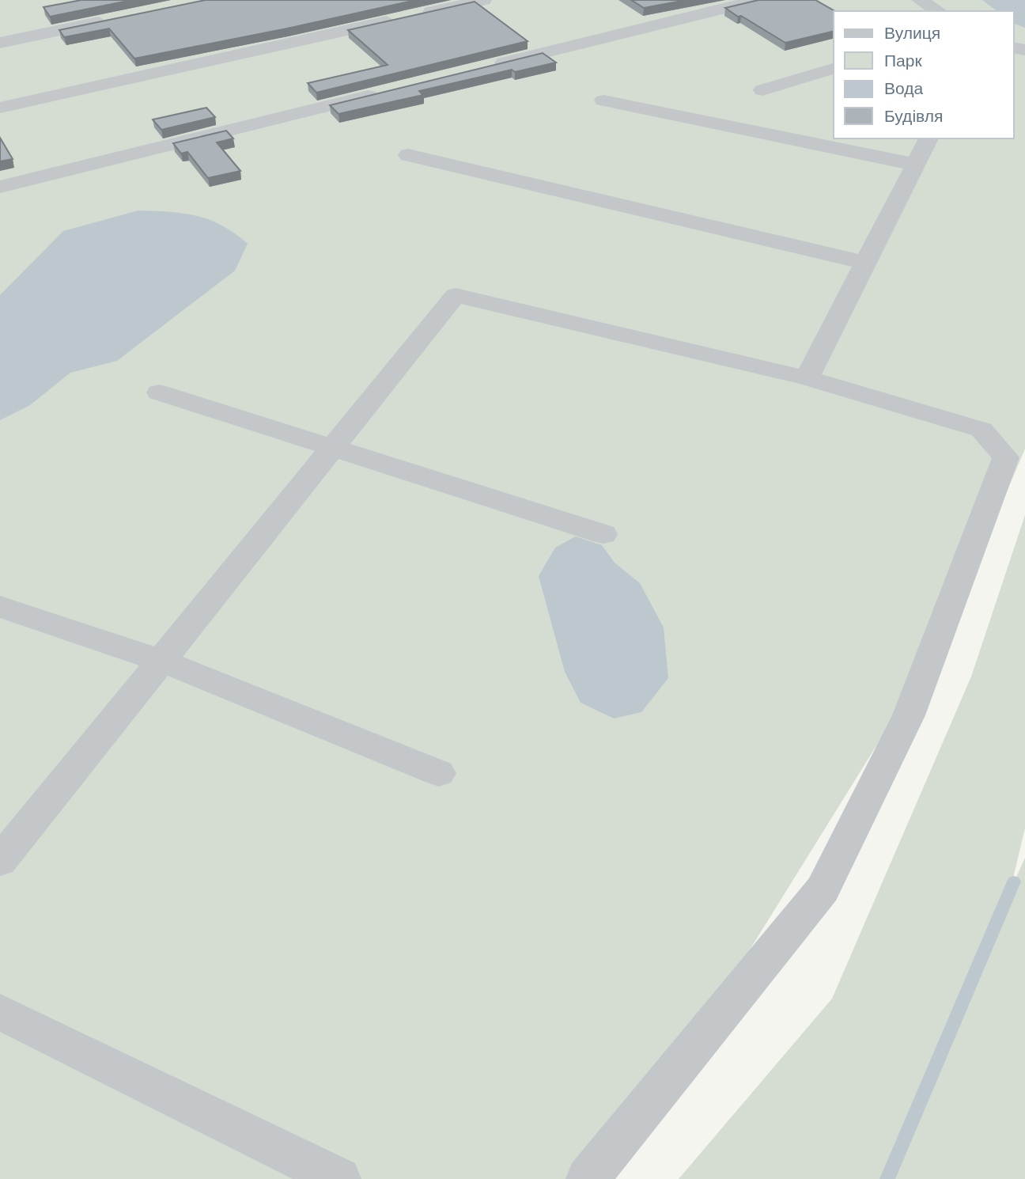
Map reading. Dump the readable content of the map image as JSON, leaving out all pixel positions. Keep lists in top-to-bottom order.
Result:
{
  "legend": [
    "Вулиця",
    "Парк",
    "Вода",
    "Будівля"
  ]
}
